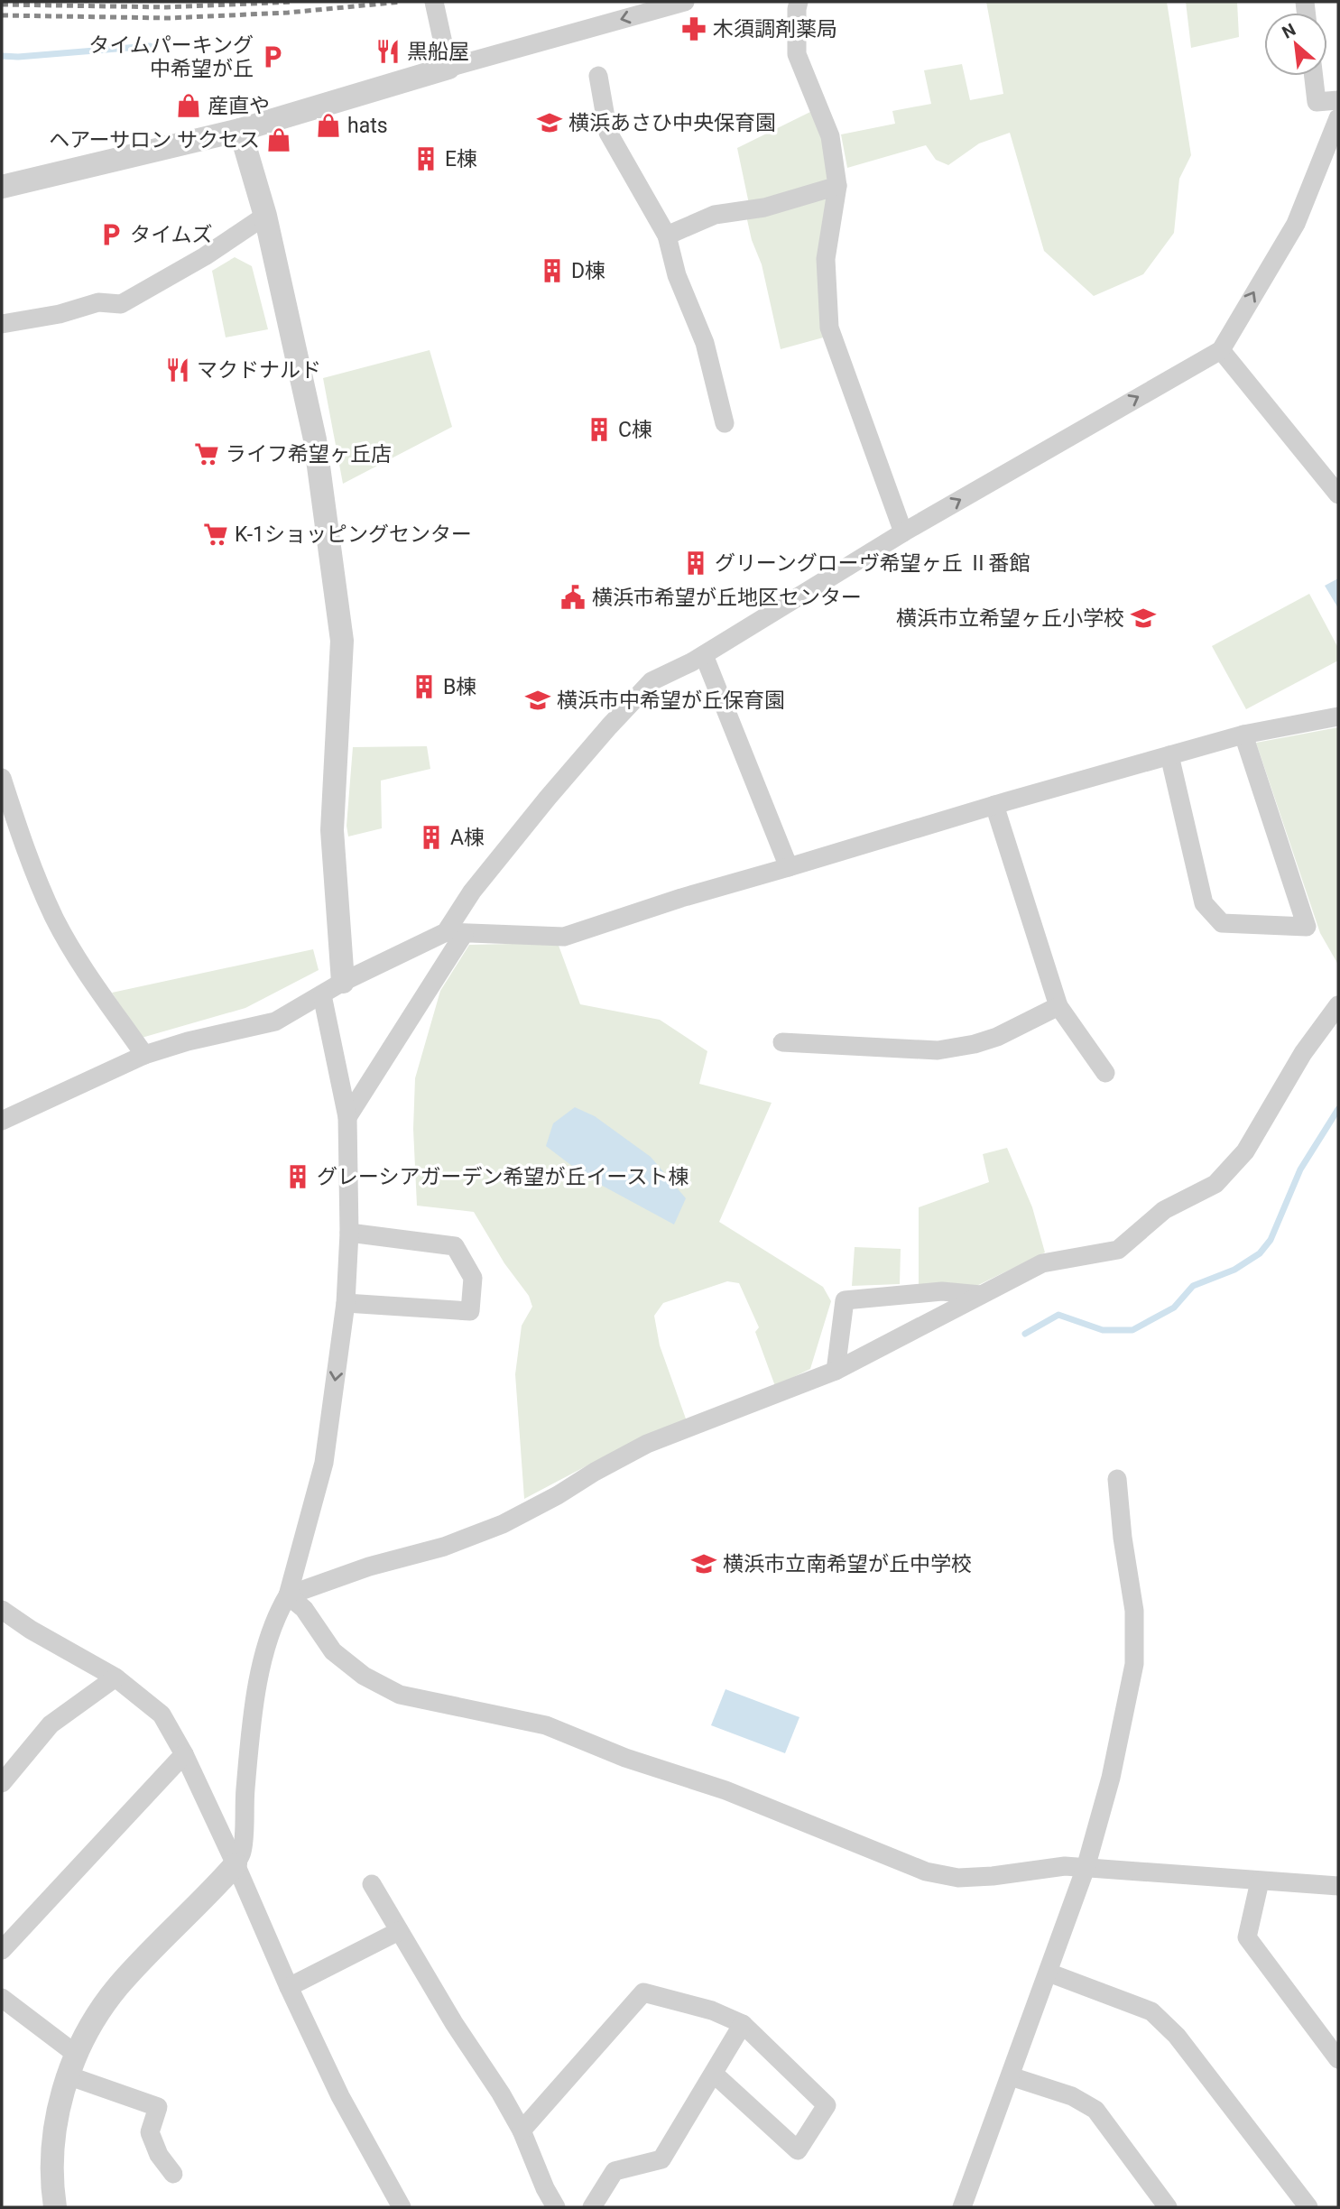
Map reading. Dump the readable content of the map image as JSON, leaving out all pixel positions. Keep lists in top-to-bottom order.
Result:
{
  "places": {
    "pharmacy": ["木須調剤薬局"],
    "restaurant": ["黒船屋", "マクドナルド"],
    "parking": ["タイムパーキング 中希望が丘", "タイムズ"],
    "shop": ["産直や", "hats", "ヘアーサロン サクセス"],
    "school or university": [
      "横浜あさひ中央保育園",
      "横浜市立希望ヶ丘小学校",
      "横浜市中希望が丘保育園",
      "横浜市立南希望が丘中学校"
    ],
    "building": [
      "E棟",
      "D棟",
      "C棟",
      "グリーングローヴ希望ヶ丘 Ⅱ番館",
      "B棟",
      "A棟",
      "グレーシアガーデン希望が丘イースト棟"
    ],
    "supermarket": ["ライフ希望ヶ丘店", "K-1ショッピングセンター"],
    "public building": ["横浜市希望が丘地区センター"]
  },
  "north": "top left"
}
